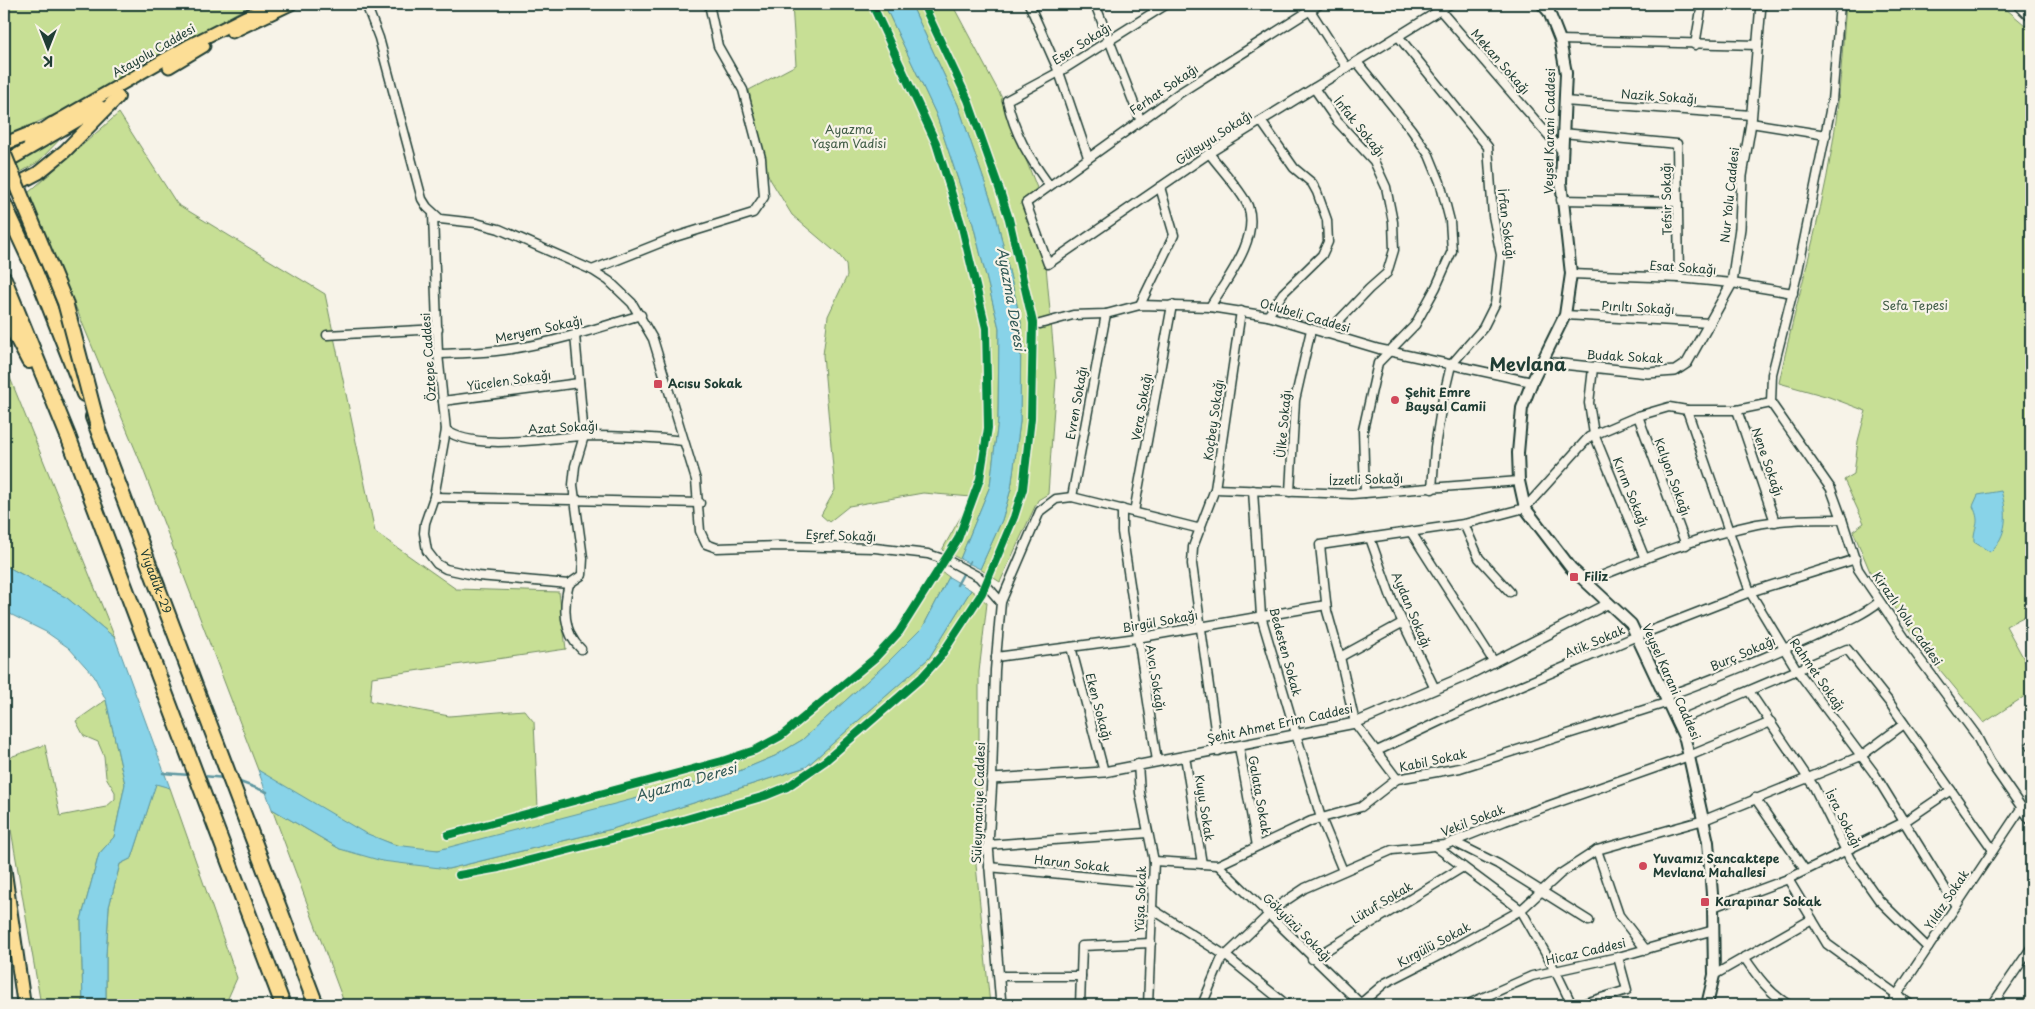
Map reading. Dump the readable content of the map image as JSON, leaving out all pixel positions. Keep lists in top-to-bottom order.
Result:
{
  "streets": {
    "highway": ["Viyadük-29"],
    "main road": ["Atayolu Caddesi", "Veysel Karani Caddesi"],
    "street": [
      "Eser Sokağı",
      "Mekan Sokağı",
      "Ferhat Sokağı",
      "Nazik Sokağı",
      "İnfak Sokağı",
      "Gülsuyu Sokağı",
      "Nur Yolu Caddesi",
      "Tefsir Sokağı",
      "İrfan Sokağı",
      "Esat Sokağı",
      "Pırıltı Sokağı",
      "Otlubeli Caddesi",
      "Meryem Sokağı",
      "Öztepe Caddesi",
      "Budak Sokak",
      "Yücelen Sokağı",
      "Evren Sokağı",
      "Vera Sokağı",
      "Koçbey Sokağı",
      "Ülke Sokağı",
      "Azat Sokağı",
      "Nene Sokağı",
      "Kalyon Sokağı",
      "İzzetli Sokağı",
      "Kırım Sokağı",
      "Eşref Sokağı",
      "Aydan Sokağı",
      "Kirazlı Yolu Caddesi",
      "Birgül Sokağı",
      "Atik Sokak",
      "Bedesten Sokak",
      "Burç Sokağı",
      "Rahmet Sokağı",
      "Avcı Sokağı",
      "Eken Sokağı",
      "Şehit Ahmet Erim Caddesi",
      "Kabil Sokak",
      "Galata Sokak",
      "Süleymaniye Caddesi",
      "Kuyu Sokak",
      "İsra Sokağı",
      "Vekil Sokak",
      "Harun Sokak",
      "Yüşa Sokak",
      "Yıldız Sokak",
      "Lütuf Sokak",
      "Gökyüzü Sokağı",
      "Kırgülü Sokak",
      "Hicaz Caddesi"
    ]
  },
  "crossings": [
    ["Eser Sokağı", "Ferhat Sokağı"],
    ["Mekan Sokağı", "Veysel Karani Caddesi"],
    ["Mekan Sokağı", "Gülsuyu Sokağı"],
    ["Ferhat Sokağı", "Gülsuyu Sokağı"],
    ["Nazik Sokağı", "Veysel Karani Caddesi"],
    ["Nazik Sokağı", "Nur Yolu Caddesi"],
    ["İnfak Sokağı", "Gülsuyu Sokağı"],
    ["İnfak Sokağı", "Otlubeli Caddesi"],
    ["Veysel Karani Caddesi", "Tefsir Sokağı"],
    ["Veysel Karani Caddesi", "Esat Sokağı"],
    ["Veysel Karani Caddesi", "Pırıltı Sokağı"],
    ["Veysel Karani Caddesi", "Otlubeli Caddesi"],
    ["Veysel Karani Caddesi", "Budak Sokak"],
    ["Veysel Karani Caddesi", "İzzetli Sokağı"],
    ["Veysel Karani Caddesi", "Atik Sokak"],
    ["Veysel Karani Caddesi", "Burç Sokağı"],
    ["Veysel Karani Caddesi", "Şehit Ahmet Erim Caddesi"],
    ["Veysel Karani Caddesi", "Kabil Sokak"],
    ["Veysel Karani Caddesi", "Vekil Sokak"],
    ["Veysel Karani Caddesi", "Kırgülü Sokak"],
    ["Veysel Karani Caddesi", "Hicaz Caddesi"],
    ["Gülsuyu Sokağı", "İrfan Sokağı"],
    ["Nur Yolu Caddesi", "Esat Sokağı"],
    ["Nur Yolu Caddesi", "Pırıltı Sokağı"],
    ["Nur Yolu Caddesi", "Budak Sokak"],
    ["Tefsir Sokağı", "Esat Sokağı"],
    ["İrfan Sokağı", "Otlubeli Caddesi"],
    ["İrfan Sokağı", "İzzetli Sokağı"],
    ["Otlubeli Caddesi", "Evren Sokağı"],
    ["Otlubeli Caddesi", "Vera Sokağı"],
    ["Otlubeli Caddesi", "Koçbey Sokağı"],
    ["Otlubeli Caddesi", "Ülke Sokağı"],
    ["Meryem Sokağı", "Öztepe Caddesi"],
    ["Meryem Sokağı", "Eşref Sokağı"],
    ["Öztepe Caddesi", "Yücelen Sokağı"],
    ["Öztepe Caddesi", "Azat Sokağı"],
    ["Öztepe Caddesi", "Eşref Sokağı"],
    ["Budak Sokak", "Kırım Sokağı"],
    ["Evren Sokağı", "Süleymaniye Caddesi"],
    ["Koçbey Sokağı", "İzzetli Sokağı"],
    ["Koçbey Sokağı", "Birgül Sokağı"],
    ["Koçbey Sokağı", "Şehit Ahmet Erim Caddesi"],
    ["Ülke Sokağı", "İzzetli Sokağı"],
    ["Azat Sokağı", "Eşref Sokağı"],
    ["İzzetli Sokağı", "Bedesten Sokak"],
    ["Eşref Sokağı", "Süleymaniye Caddesi"],
    ["Aydan Sokağı", "Şehit Ahmet Erim Caddesi"],
    ["Kirazlı Yolu Caddesi", "Atik Sokak"],
    ["Kirazlı Yolu Caddesi", "Burç Sokağı"],
    ["Kirazlı Yolu Caddesi", "Yıldız Sokak"],
    ["Birgül Sokağı", "Bedesten Sokak"],
    ["Birgül Sokağı", "Avcı Sokağı"],
    ["Birgül Sokağı", "Eken Sokağı"],
    ["Birgül Sokağı", "Süleymaniye Caddesi"],
    ["Atik Sokak", "Rahmet Sokağı"],
    ["Bedesten Sokak", "Şehit Ahmet Erim Caddesi"],
    ["Bedesten Sokak", "Kabil Sokak"],
    ["Bedesten Sokak", "Vekil Sokak"],
    ["Burç Sokağı", "Rahmet Sokağı"],
    ["Burç Sokağı", "Kabil Sokak"],
    ["Rahmet Sokağı", "Yıldız Sokak"],
    ["Rahmet Sokağı", "Kırgülü Sokak"],
    ["Avcı Sokağı", "Şehit Ahmet Erim Caddesi"],
    ["Eken Sokağı", "Şehit Ahmet Erim Caddesi"],
    ["Şehit Ahmet Erim Caddesi", "Galata Sokak"],
    ["Şehit Ahmet Erim Caddesi", "Süleymaniye Caddesi"],
    ["Şehit Ahmet Erim Caddesi", "Kuyu Sokak"],
    ["Şehit Ahmet Erim Caddesi", "Yüşa Sokak"],
    ["Kabil Sokak", "Galata Sokak"],
    ["Kabil Sokak", "Kuyu Sokak"],
    ["Kabil Sokak", "Yüşa Sokak"],
    ["Kabil Sokak", "Gökyüzü Sokağı"],
    ["Süleymaniye Caddesi", "Harun Sokak"],
    ["İsra Sokağı", "Vekil Sokak"],
    ["İsra Sokağı", "Yıldız Sokak"],
    ["İsra Sokağı", "Kırgülü Sokak"],
    ["Vekil Sokak", "Gökyüzü Sokağı"],
    ["Harun Sokak", "Yüşa Sokak"],
    ["Lütuf Sokak", "Gökyüzü Sokağı"],
    ["Gökyüzü Sokağı", "Kırgülü Sokak"]
  ],
  "districts": ["Mevlana"],
  "water": ["Ayazma Deresi"],
  "parks": ["Ayazma Yaşam Vadisi", "Sefa Tepesi"],
  "places": {
    "transit": ["Acısu Sokak", "Filiz", "Karapınar Sokak"],
    "other": ["Şehit Emre Baysal Camii", "Yuvamız Sancaktepe Mevlana Mahallesi"]
  },
  "north": "bottom"
}
